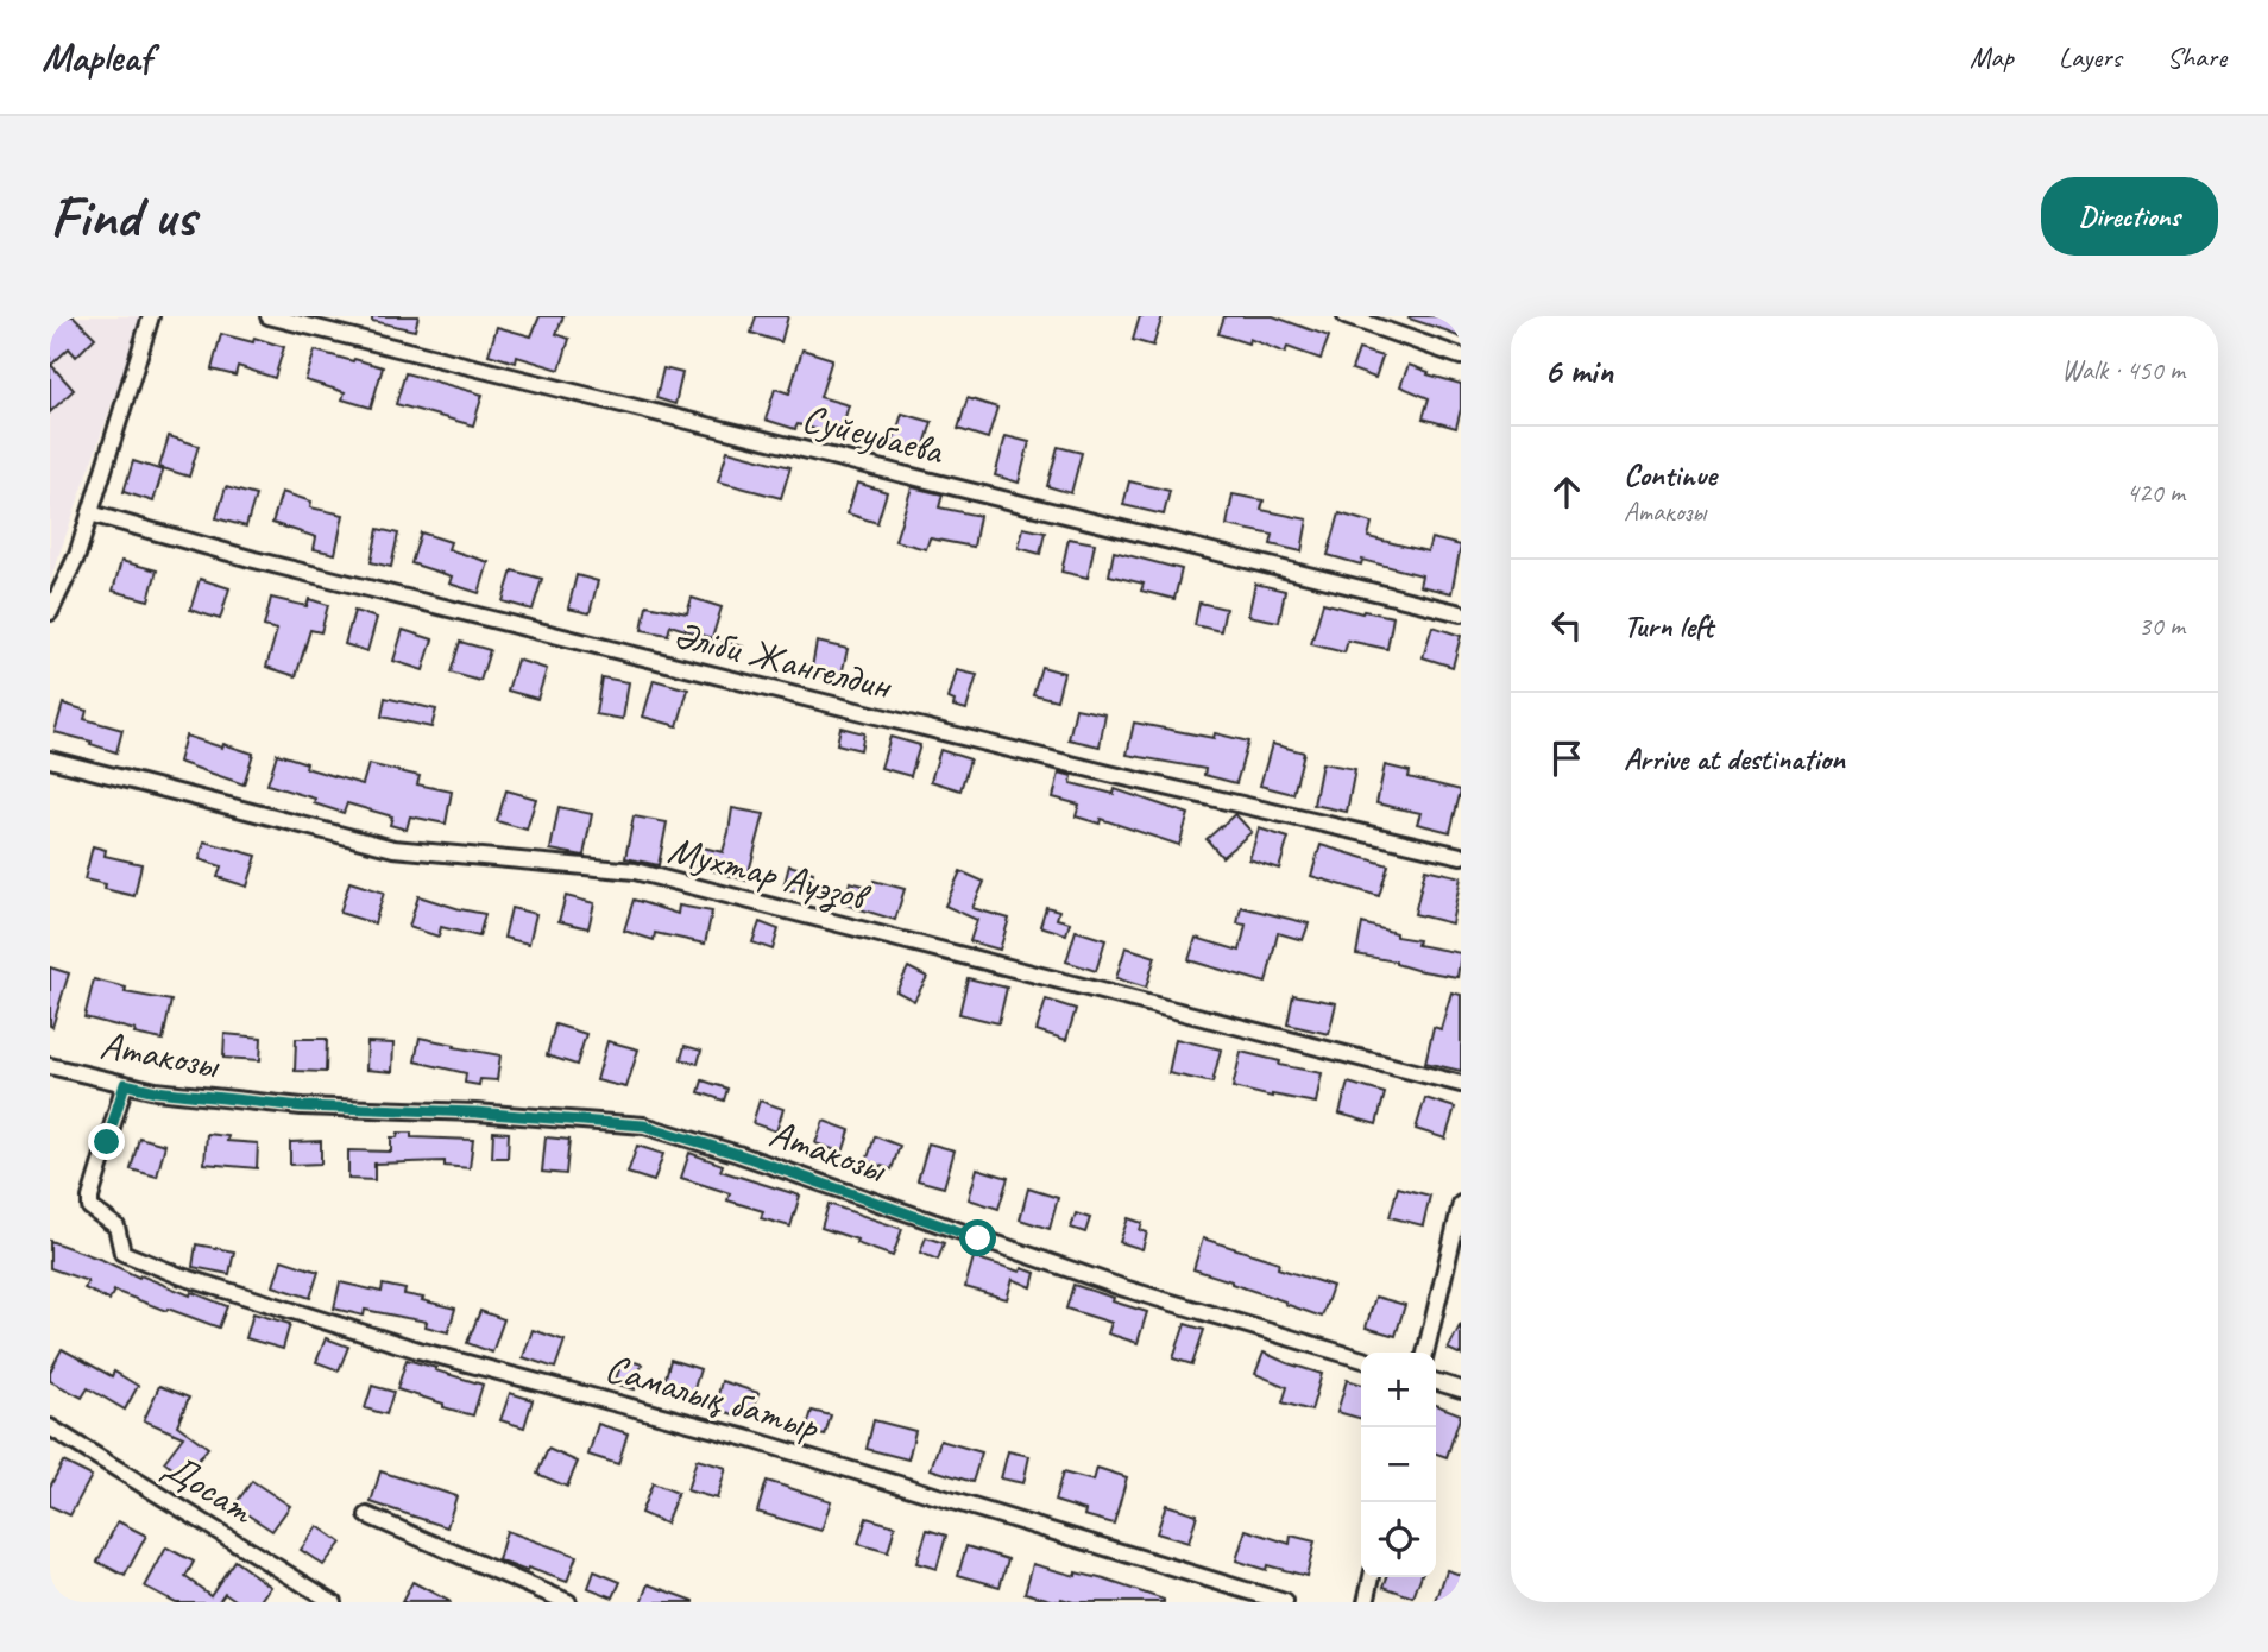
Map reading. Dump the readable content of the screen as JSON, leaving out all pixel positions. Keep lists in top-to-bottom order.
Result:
{
  "streets": {
    "street": [
      "Суйеубаева",
      "Әліби Жангелдин",
      "Мухтар Ауэзов",
      "Атакозы",
      "Самалық батыр",
      "Досат"
    ]
  },
  "crossings": [
    ["Атакозы", "Самалық батыр"]
  ],
  "page": {
    "header": "Mapleaf",
    "nav": ["Map", "Layers", "Share"],
    "buttons": "Directions",
    "title": "Find us",
    "heading": ["6 min", "Walk · 450 m"],
    "list": [
      ["Continue", "Атакозы", "420 m"],
      ["Turn left", "30 m"],
      "Arrive at destination"
    ],
    "map_buttons": ["+", "−"]
  }
}
